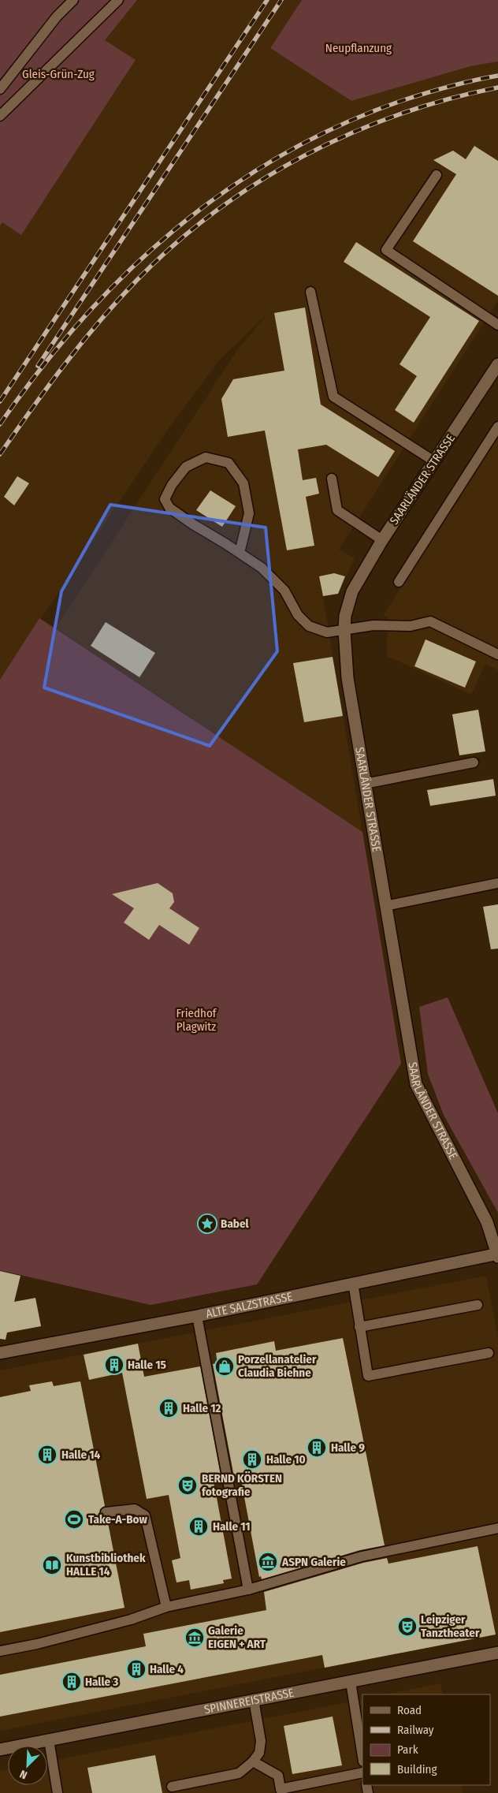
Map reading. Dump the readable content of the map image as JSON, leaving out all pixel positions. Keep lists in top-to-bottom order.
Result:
{
  "streets": {
    "street": ["SAARLÄNDER STRASSE", "ALTE SALZSTRASSE", "SPINNEREISTRASSE"]
  },
  "crossings": [
    ["SAARLÄNDER STRASSE", "ALTE SALZSTRASSE"]
  ],
  "parks": ["Neupflanzung", "Gleis-Grün-Zug", "Friedhof Plagwitz"],
  "places": {
    "place": ["Babel"],
    "building": [
      "Halle 15",
      "Halle 12",
      "Halle 9",
      "Halle 14",
      "Halle 10",
      "Halle 11",
      "Halle 4",
      "Halle 3"
    ],
    "shop": ["Porzellanatelier Claudia Biehne"],
    "theatre": ["BERND KÖRSTEN fotografie", "Leipziger Tanztheater"],
    "sports": ["Take-A-Bow"],
    "museum": ["ASPN Galerie", "Galerie EIGEN + ART"],
    "library": ["Kunstbibliothek HALLE 14"]
  },
  "legend": [
    "Road",
    "Railway",
    "Park",
    "Building"
  ],
  "north": "bottom left"
}
